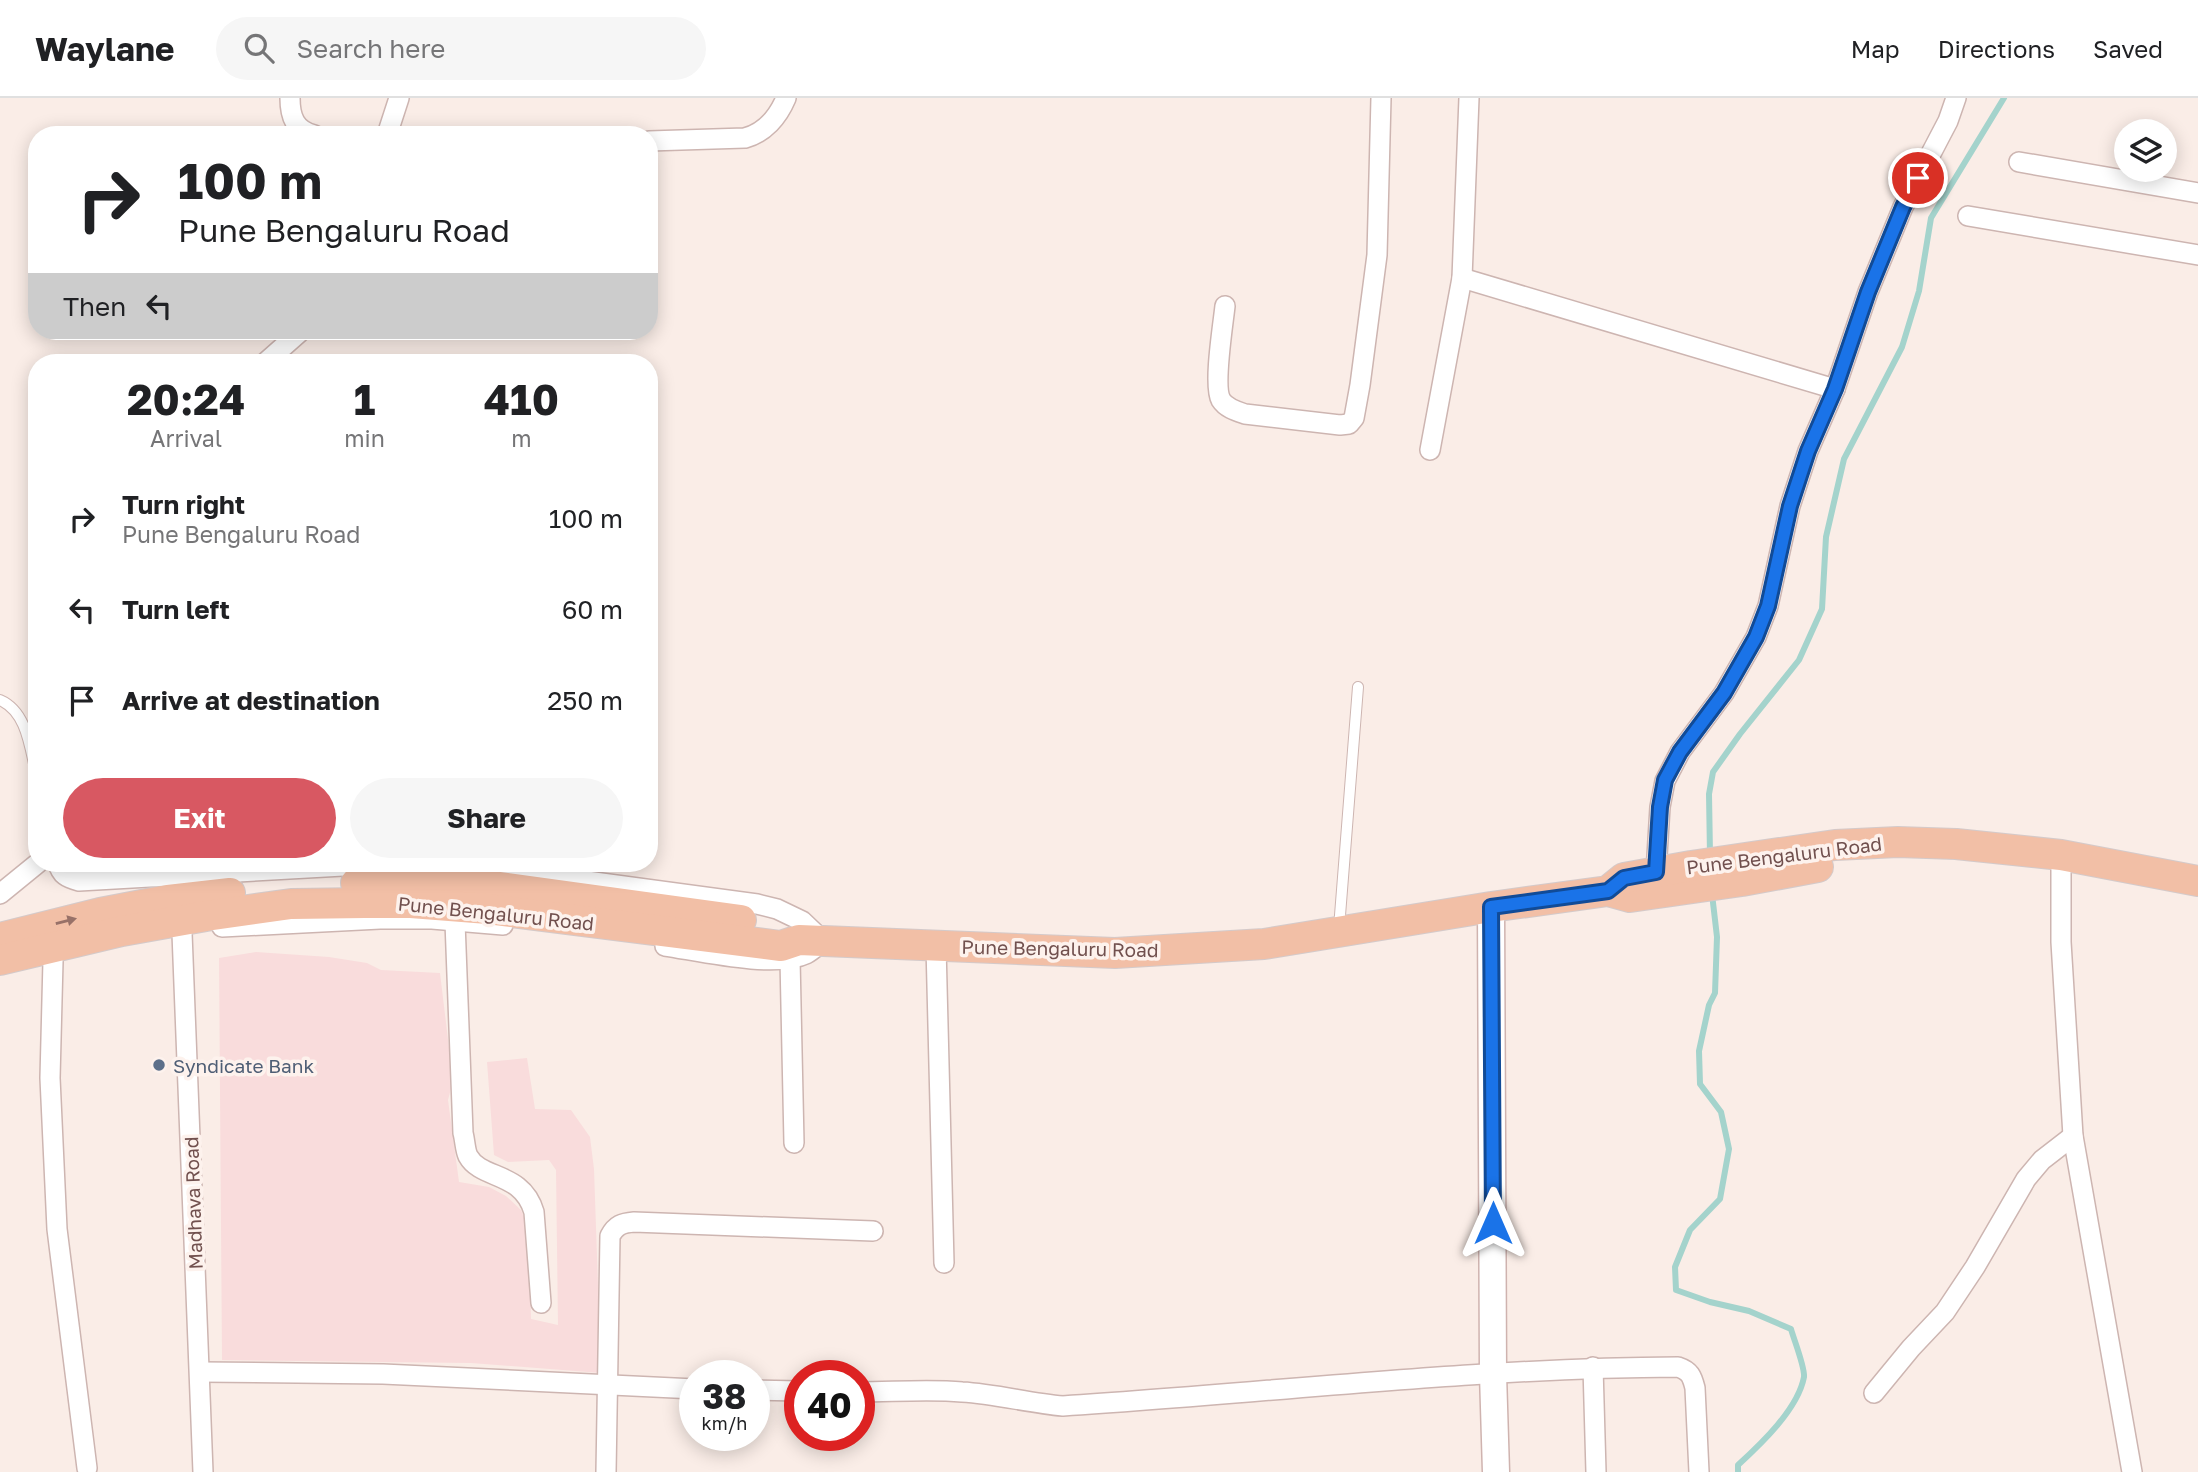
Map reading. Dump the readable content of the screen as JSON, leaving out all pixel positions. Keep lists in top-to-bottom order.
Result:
{
  "streets": {
    "main road": ["Pune Bengaluru Road"],
    "street": ["Madhava Road"]
  },
  "places": ["Syndicate Bank"],
  "page": {
    "header": "Waylane",
    "search": "Search here",
    "nav": ["Map", "Directions", "Saved"],
    "turn": ["100 m", "Pune Bengaluru Road"],
    "then": "Then",
    "eta": [
      "20:24",
      "Arrival",
      "1",
      "min",
      "410",
      "m"
    ],
    "list": [
      {
        "name": "Turn right",
        "note": "Pune Bengaluru Road",
        "value": "100 m"
      },
      {
        "name": "Turn left",
        "value": "60 m"
      },
      {
        "name": "Arrive at destination",
        "value": "250 m"
      }
    ],
    "buttons": ["Exit", "Share"],
    "speed": "38 km/h",
    "limit": "40"
  }
}
